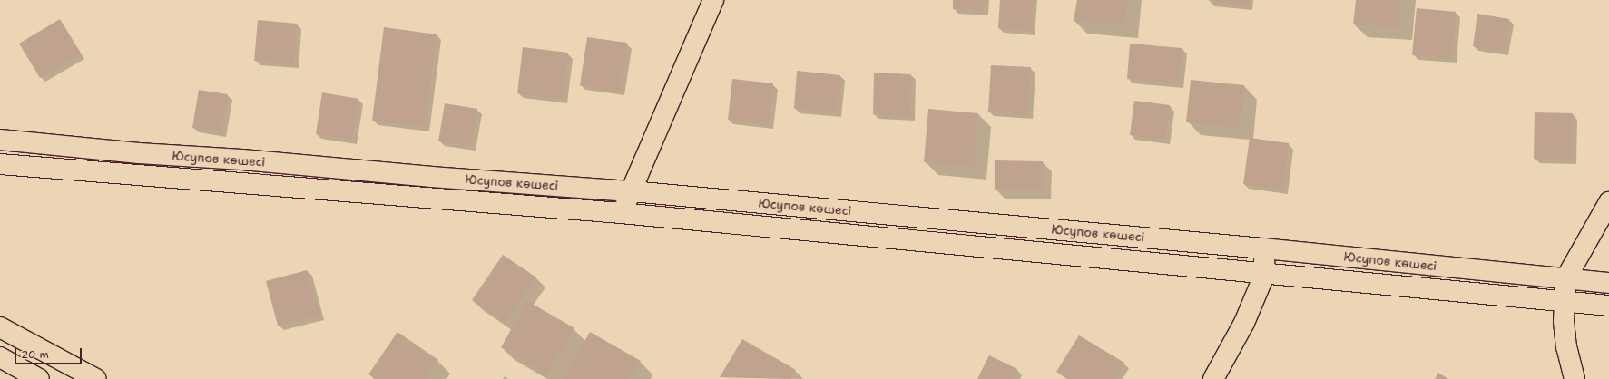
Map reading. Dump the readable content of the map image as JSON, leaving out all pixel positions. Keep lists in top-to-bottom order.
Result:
{
  "streets": {
    "street": ["Юсупов көшесі"]
  },
  "scale_bar": "20 m"
}
